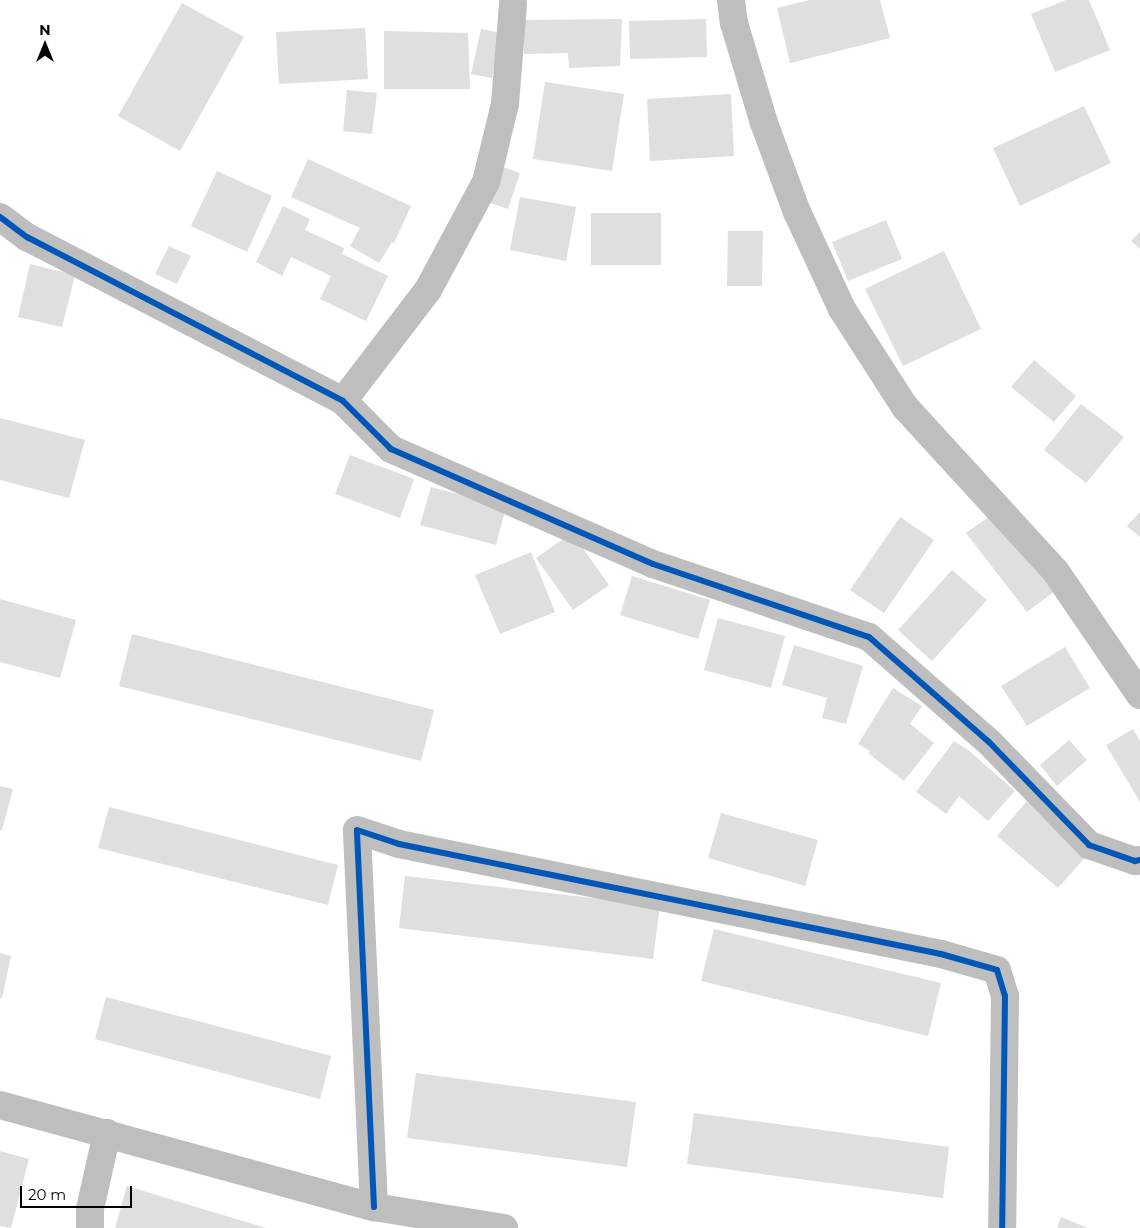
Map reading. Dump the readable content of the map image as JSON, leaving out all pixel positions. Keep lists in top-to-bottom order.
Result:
{
  "scale_bar": "20 m",
  "north": "top"
}
